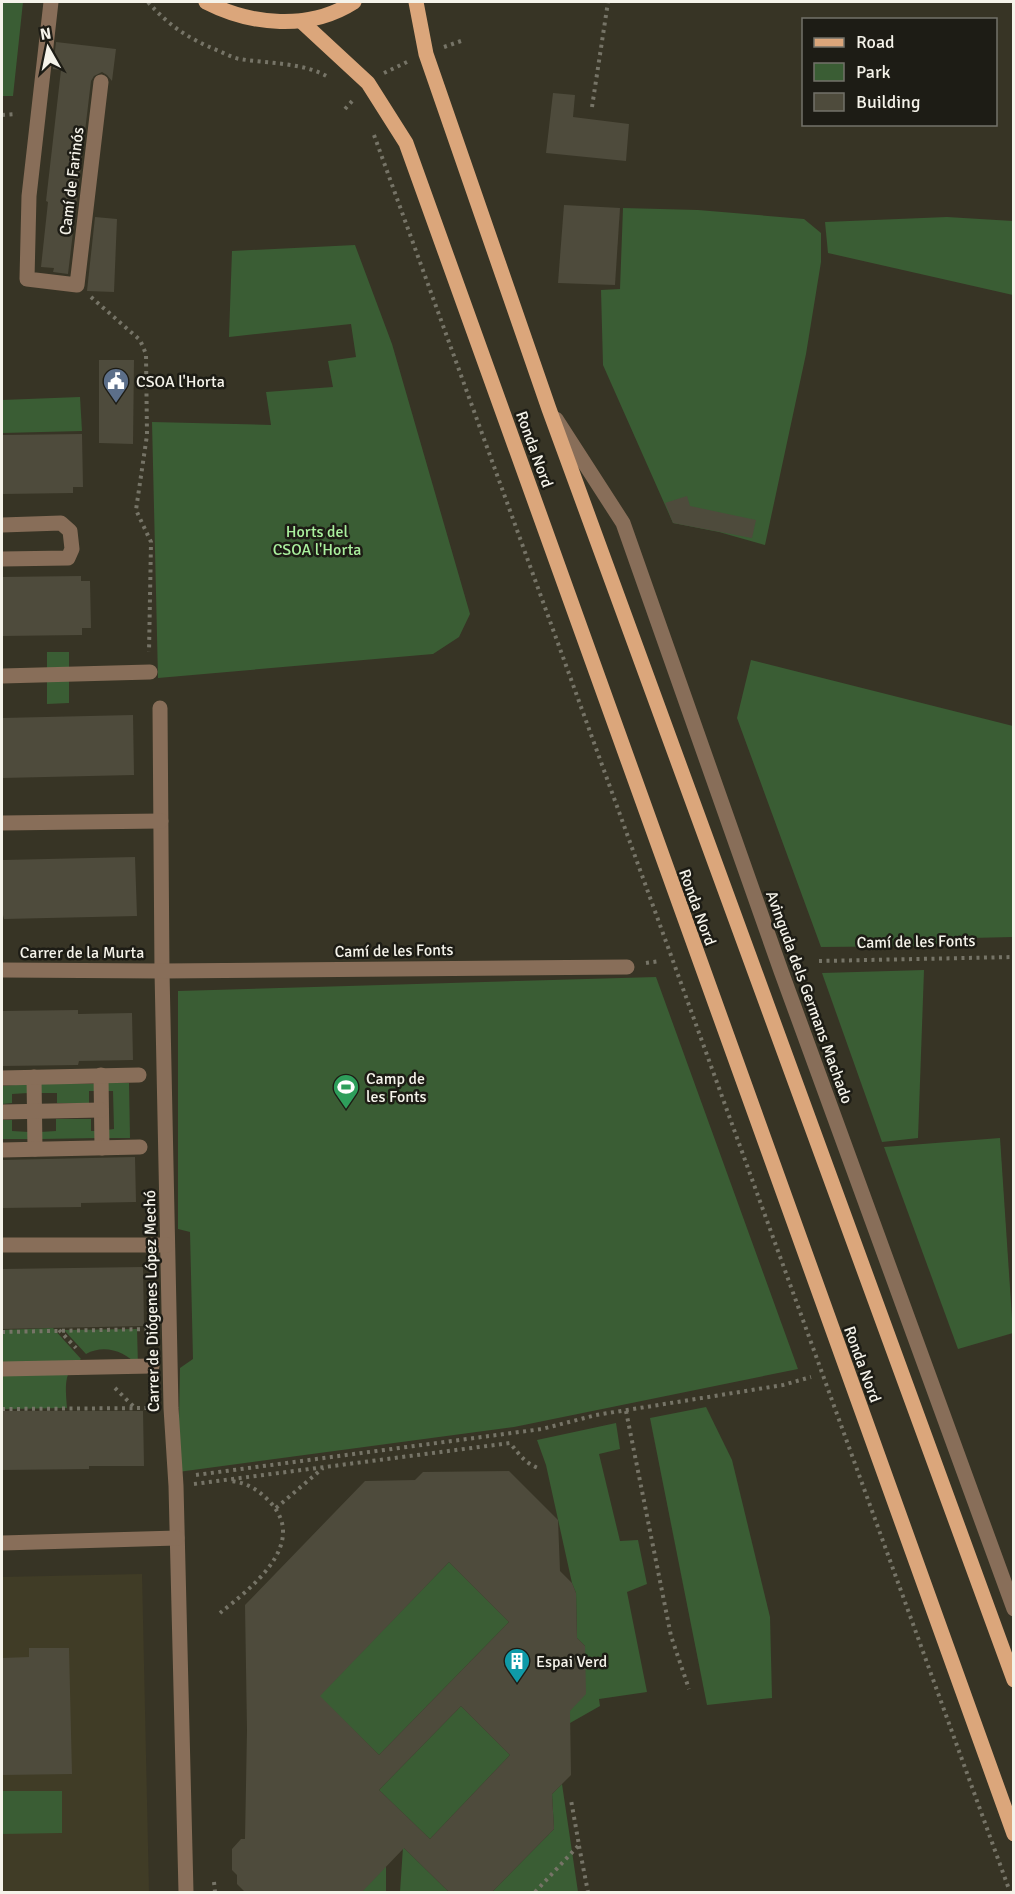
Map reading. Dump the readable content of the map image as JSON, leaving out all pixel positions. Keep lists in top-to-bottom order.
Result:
{
  "streets": {
    "main road": ["Ronda Nord"],
    "street": [
      "Camí de Farinós",
      "Camí de les Fonts",
      "Carrer de la Murta",
      "Avinguda dels Germans Machado",
      "Carrer de Diógenes López Mechó"
    ]
  },
  "crossings": [
    ["Ronda Nord", "Avinguda dels Germans Machado"],
    ["Camí de les Fonts", "Carrer de la Murta"],
    ["Camí de les Fonts", "Carrer de Diógenes López Mechó"],
    ["Carrer de la Murta", "Carrer de Diógenes López Mechó"]
  ],
  "parks": ["Horts del CSOA l'Horta"],
  "places": {
    "public building": ["CSOA l'Horta"],
    "sports": ["Camp de les Fonts"],
    "building": ["Espai Verd"]
  },
  "legend": ["Road", "Park", "Building"],
  "north": "top"
}
